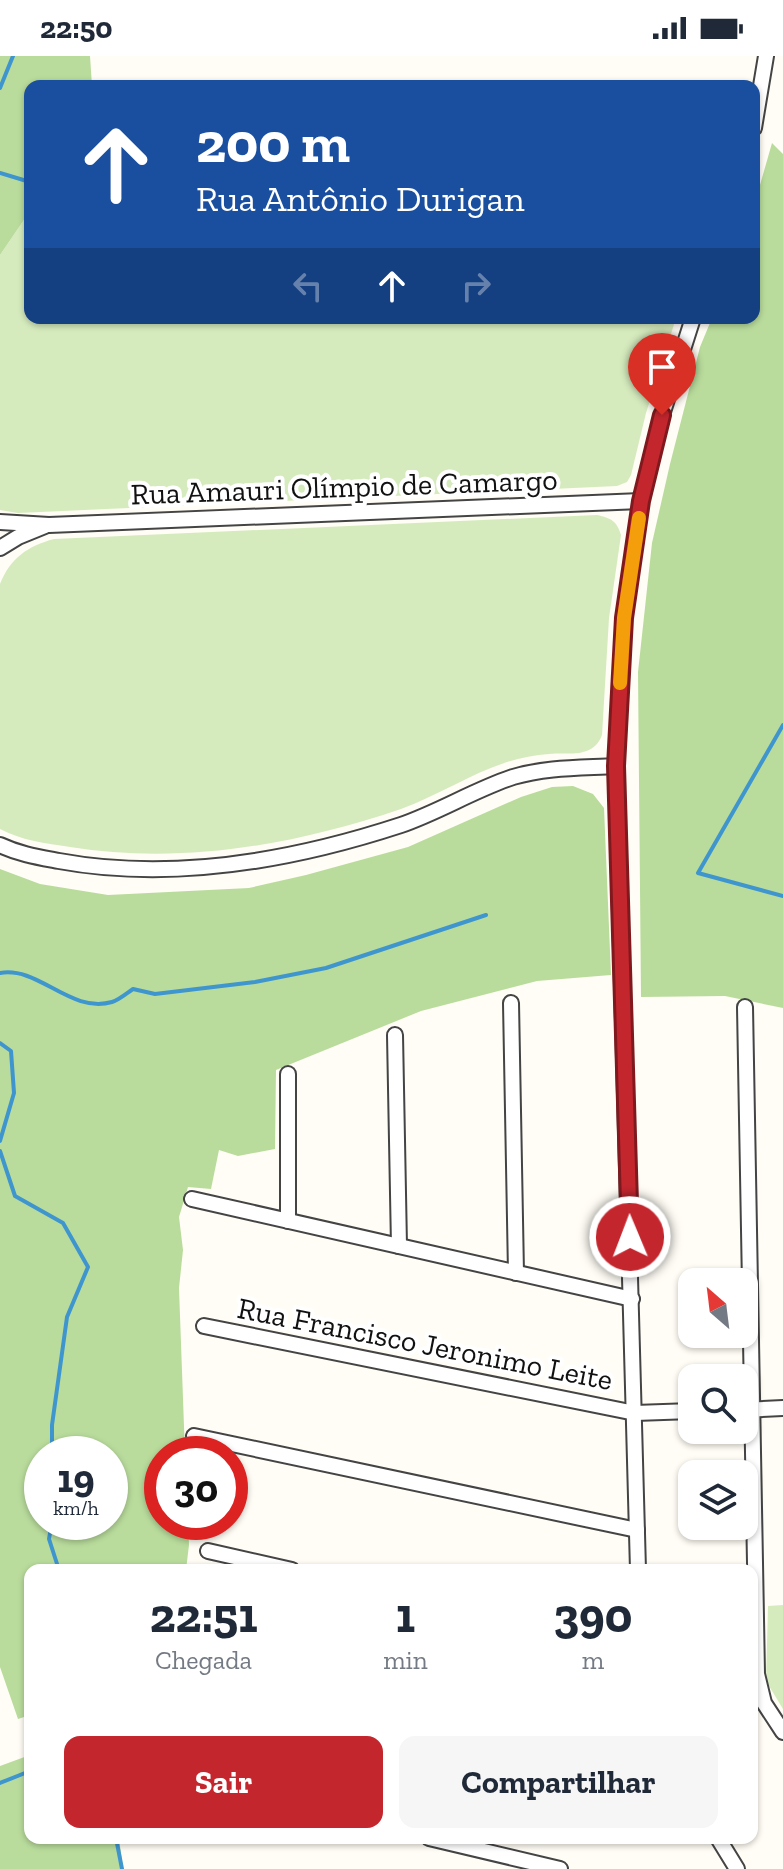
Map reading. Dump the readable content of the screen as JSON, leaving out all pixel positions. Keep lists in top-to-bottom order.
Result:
{
  "streets": {
    "street": ["Rua Amauri Olímpio de Camargo", "Rua Francisco Jeronimo Leite"]
  },
  "north": "top left",
  "page": {
    "status": "22:50",
    "turn": ["200 m", "Rua Antônio Durigan"],
    "speed": "19 km/h",
    "limit": "30",
    "eta": [
      "22:51",
      "Chegada",
      "1",
      "min",
      "390",
      "m"
    ],
    "buttons": ["Sair", "Compartilhar"]
  }
}
